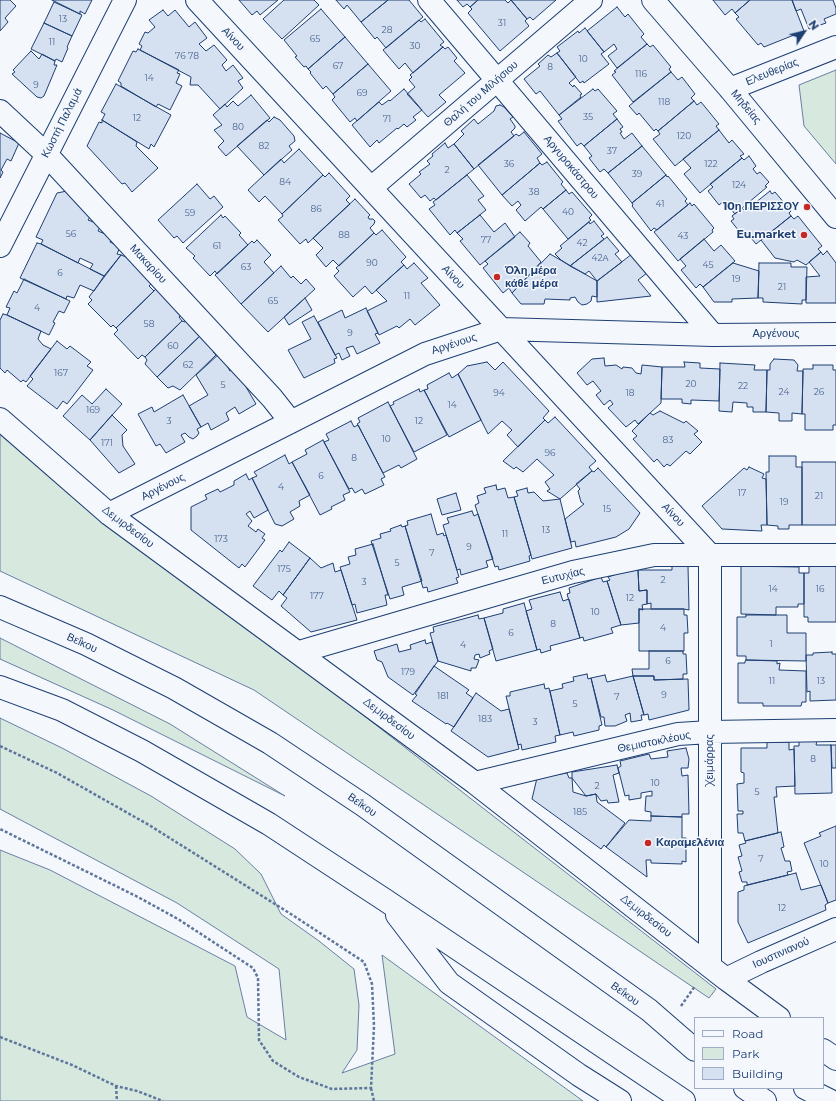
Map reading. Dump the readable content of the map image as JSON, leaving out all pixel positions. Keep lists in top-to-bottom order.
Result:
{
  "streets": {
    "street": [
      "Αίνου",
      "Ελευθερίας",
      "Θαλή του Μιλήσιου",
      "Μηδείας",
      "Κωστή Παλαμά",
      "Αργυροκάστρου",
      "Μακαρίου",
      "Αργένους",
      "Δεμιρδεσίου",
      "Ευτυχίας",
      "Βεΐκου",
      "Θεμιστοκλέους",
      "Χειμάρρας",
      "Ιουστινιανού"
    ]
  },
  "crossings": [
    ["Αίνου", "Θαλή του Μιλήσιου"],
    ["Αίνου", "Αργένους"],
    ["Αίνου", "Ευτυχίας"],
    ["Αίνου", "Χειμάρρας"],
    ["Ελευθερίας", "Μηδείας"],
    ["Θαλή του Μιλήσιου", "Αργυροκάστρου"],
    ["Κωστή Παλαμά", "Μακαρίου"],
    ["Αργυροκάστρου", "Αργένους"],
    ["Μακαρίου", "Αργένους"],
    ["Αργένους", "Δεμιρδεσίου"],
    ["Δεμιρδεσίου", "Ευτυχίας"],
    ["Δεμιρδεσίου", "Θεμιστοκλέους"],
    ["Δεμιρδεσίου", "Χειμάρρας"],
    ["Δεμιρδεσίου", "Ιουστινιανού"],
    ["Ευτυχίας", "Χειμάρρας"],
    ["Θεμιστοκλέους", "Χειμάρρας"],
    ["Χειμάρρας", "Ιουστινιανού"]
  ],
  "places": [
    "10η ΠΕΡΙΣΣΟΥ",
    "Eu.market",
    "Όλη μέρα κάθε μέρα",
    "Καραμελένια"
  ],
  "house_numbers": [
    "13",
    "31",
    "28",
    "65",
    "11",
    "30",
    "76 78",
    "10",
    "67",
    "8",
    "116",
    "14",
    "9",
    "69",
    "118",
    "35",
    "12",
    "71",
    "80",
    "120",
    "82",
    "37",
    "36",
    "122",
    "2",
    "39",
    "84",
    "124",
    "38",
    "41",
    "86",
    "40",
    "59",
    "56",
    "88",
    "43",
    "77",
    "42",
    "61",
    "42Α",
    "90",
    "45",
    "63",
    "6",
    "19",
    "21",
    "11",
    "65",
    "4",
    "58",
    "9",
    "60",
    "62",
    "167",
    "20",
    "5",
    "22",
    "24",
    "26",
    "94",
    "18",
    "14",
    "169",
    "3",
    "12",
    "10",
    "83",
    "171",
    "96",
    "8",
    "6",
    "4",
    "17",
    "21",
    "19",
    "15",
    "13",
    "11",
    "173",
    "9",
    "7",
    "5",
    "175",
    "2",
    "3",
    "14",
    "16",
    "177",
    "12",
    "10",
    "8",
    "4",
    "6",
    "1",
    "4",
    "6",
    "179",
    "11",
    "13",
    "9",
    "181",
    "7",
    "5",
    "183",
    "3",
    "8",
    "10",
    "2",
    "5",
    "185",
    "7",
    "10",
    "12"
  ],
  "legend": ["Road", "Park", "Building"],
  "north": "top right"
}
